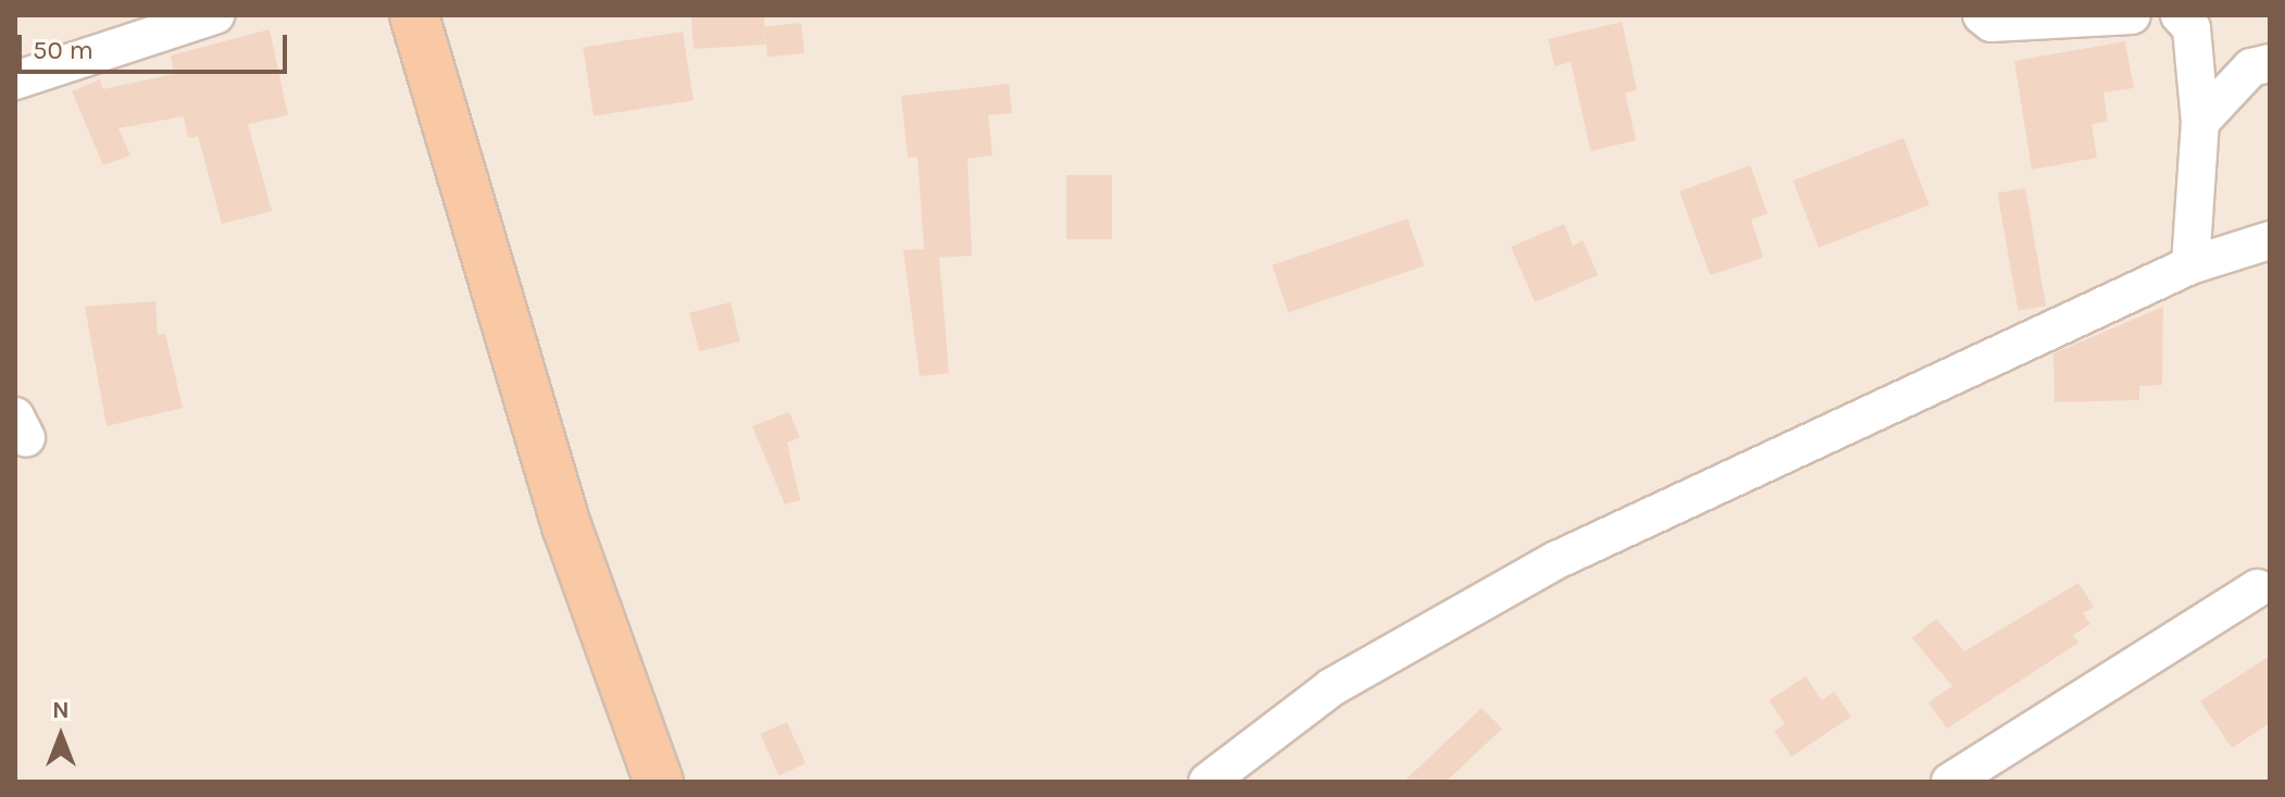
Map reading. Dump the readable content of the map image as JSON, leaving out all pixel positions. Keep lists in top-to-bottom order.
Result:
{
  "scale_bar": "50 m",
  "north": "top"
}
